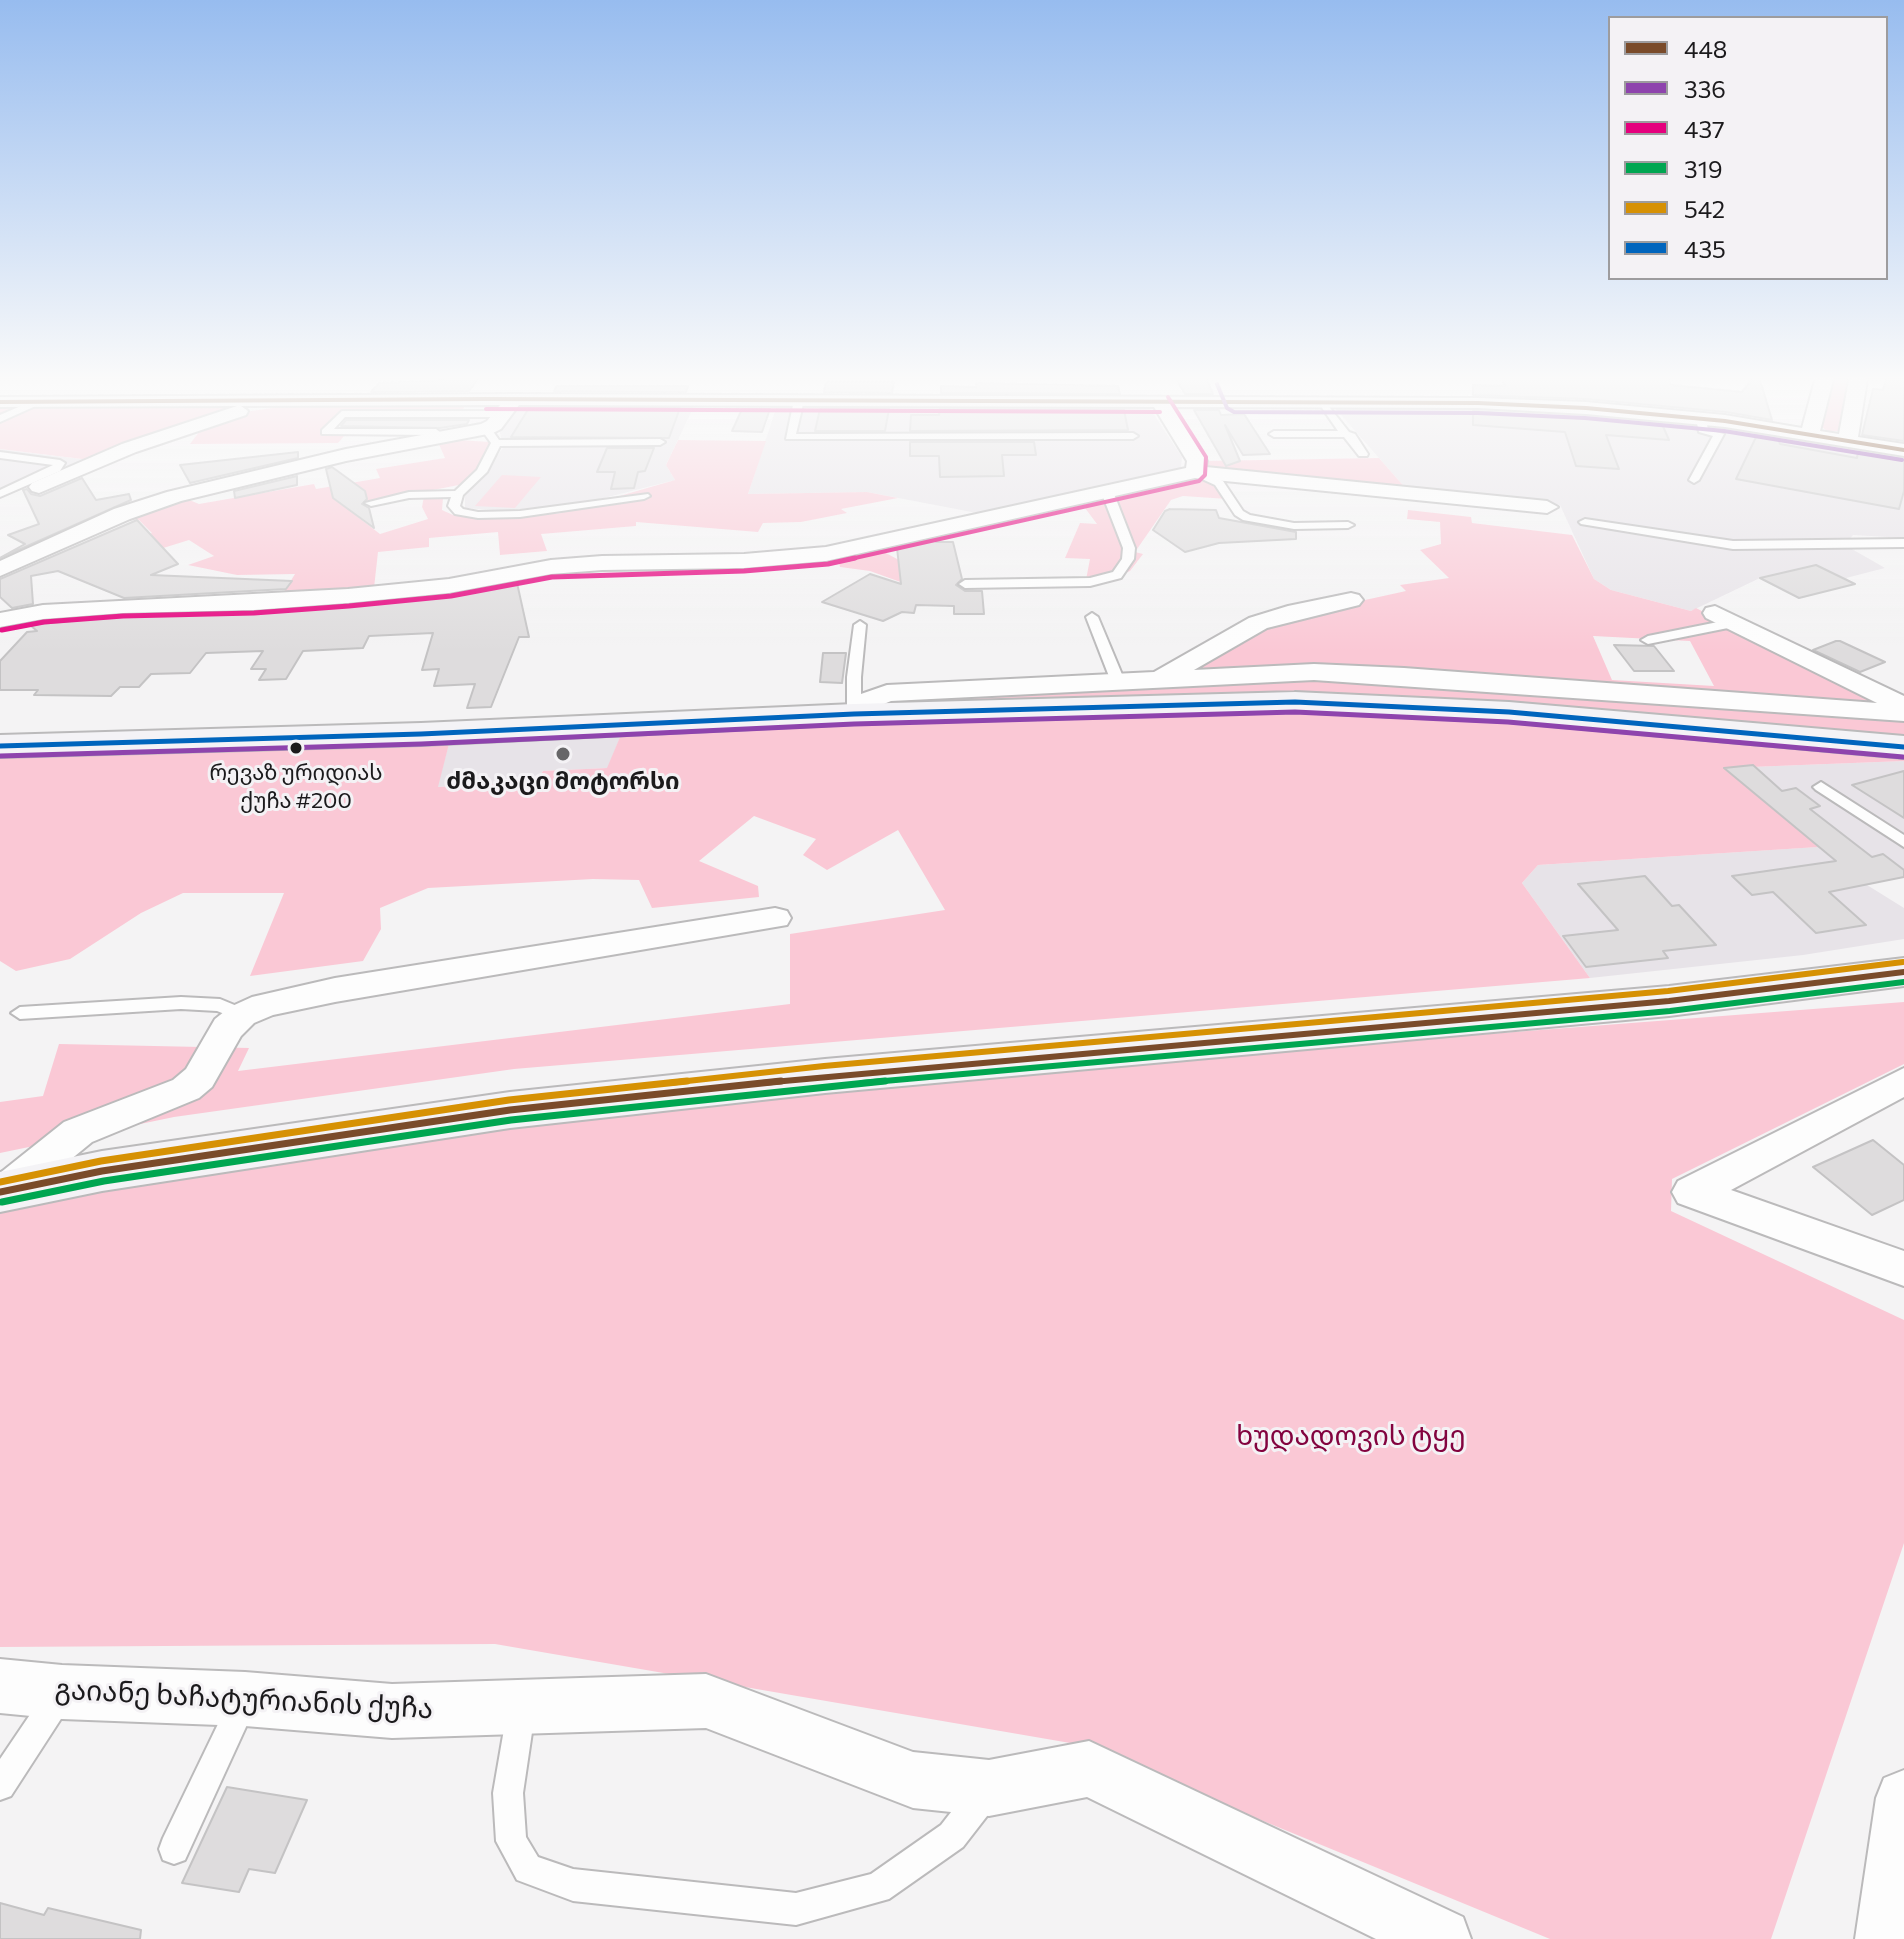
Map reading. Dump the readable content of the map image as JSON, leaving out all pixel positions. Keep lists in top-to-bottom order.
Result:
{
  "streets": {
    "street": ["გაიანე ხაჩატურიანის ქუჩა"]
  },
  "parks": ["ხუდადოვის ტყე"],
  "places": ["რევაზ ურიდიას ქუჩა #200", "ძმაკაცი მოტორსი"],
  "lines": [
    "transit line 437",
    "transit line 435",
    "transit line 336",
    "transit line 542",
    "transit line 448",
    "transit line 319"
  ],
  "legend": [
    "448",
    "336",
    "437",
    "319",
    "542",
    "435"
  ]
}
